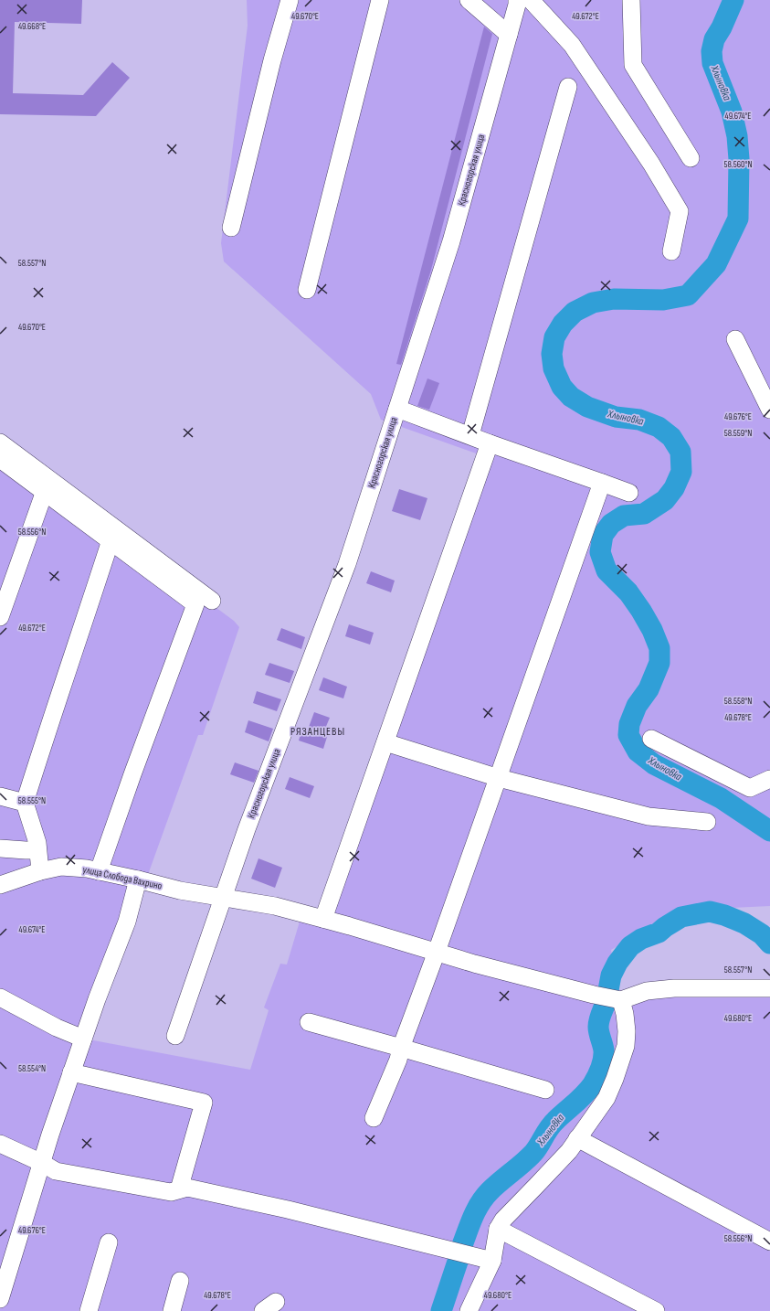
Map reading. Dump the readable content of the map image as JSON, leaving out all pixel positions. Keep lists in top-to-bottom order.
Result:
{
  "streets": {
    "street": ["Красногорская улица", "улица Слобода Вахрино"]
  },
  "crossings": [
    ["Красногорская улица", "улица Слобода Вахрино"]
  ],
  "districts": ["РЯЗАНЦЕВЫ"],
  "water": ["Хлыновка"],
  "coordinates": [
    "49.672°E",
    "49.670°E",
    "49.668°E",
    "49.674°E",
    "58.560°N",
    "58.557°N",
    "49.676°E",
    "58.559°N",
    "58.556°N",
    "58.558°N",
    "49.678°E",
    "58.555°N",
    "49.680°E",
    "58.554°N"
  ]
}
